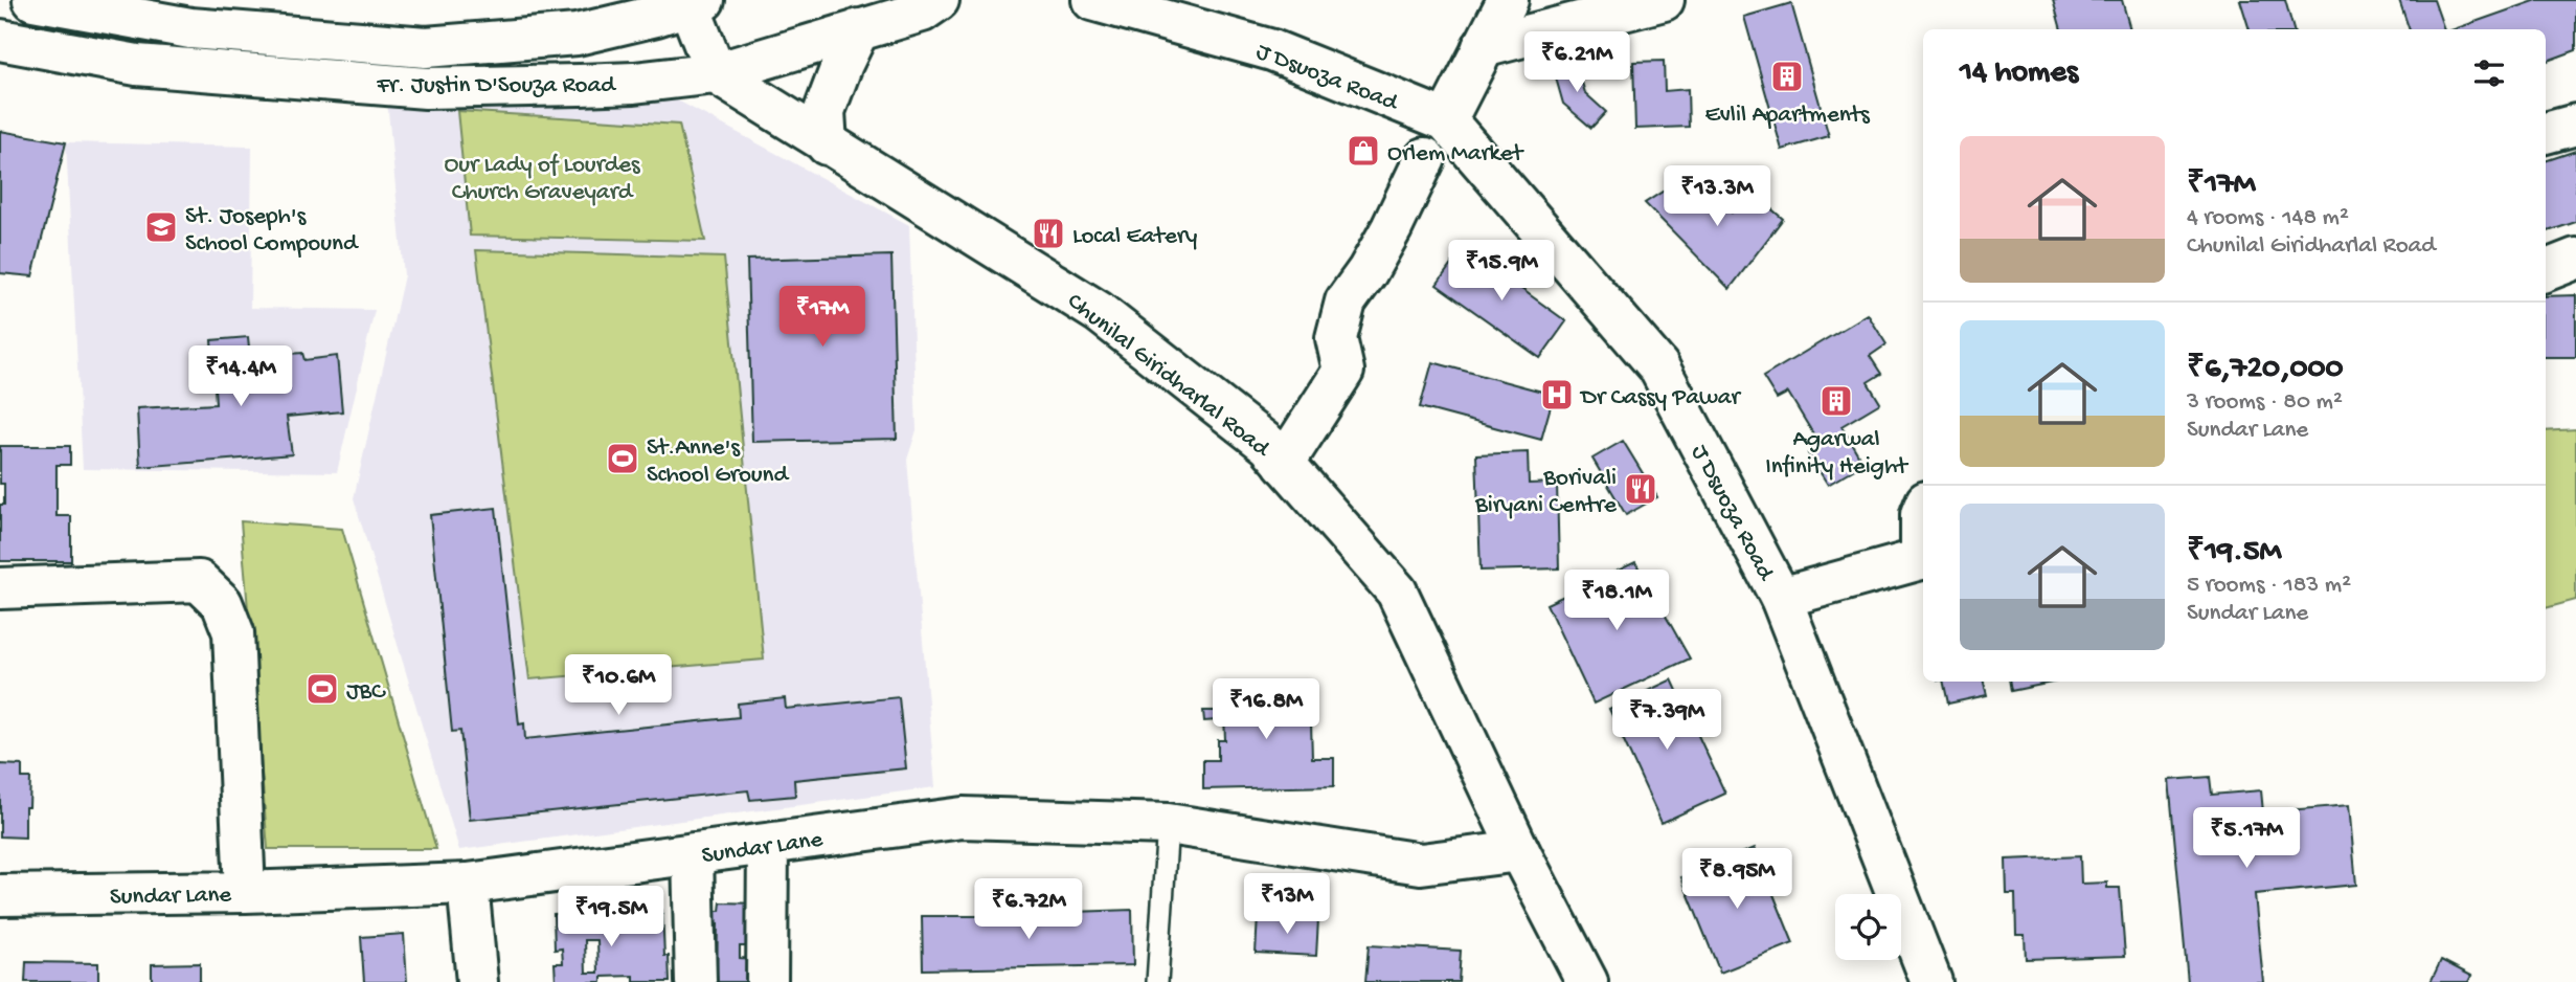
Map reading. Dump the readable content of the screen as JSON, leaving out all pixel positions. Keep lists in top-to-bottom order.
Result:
{
  "streets": {
    "main road": [
      "J Dsuoza Road",
      "Fr. Justin D'Souza Road",
      "Chunilal Giridharlal Road",
      "Sundar Lane"
    ]
  },
  "crossings": [
    ["Fr. Justin D'Souza Road", "Chunilal Giridharlal Road"],
    ["Chunilal Giridharlal Road", "Sundar Lane"]
  ],
  "parks": ["Our Lady of Lourdes Church Graveyard"],
  "places": {
    "building": ["Evlil Apartments", "Agarwal Infinity Height"],
    "shop": ["Orlem Market"],
    "school or university": ["St. Joseph's School Compound"],
    "restaurant": ["Local Eatery", "Borivali Biryani Centre"],
    "hospital": ["Dr Cassy Pawar"],
    "sports": ["St.Anne's School Ground", "JBC"]
  },
  "page": {
    "heading": "14 homes",
    "price": [
      "₹6.21M",
      "₹13.3M",
      "₹15.9M",
      "₹17M",
      "₹14.4M",
      "₹18.1M",
      "₹10.6M",
      "₹16.8M",
      "₹7.39M",
      "₹5.17M",
      "₹8.95M",
      "₹13M",
      "₹6.72M",
      "₹19.5M"
    ],
    "list": [
      {
        "name": "₹17M",
        "note": "4 rooms · 148 m² · Chunilal Giridharlal Road"
      },
      {
        "name": "₹6,720,000",
        "note": "3 rooms · 80 m² · Sundar Lane"
      },
      {
        "name": "₹19.5M",
        "note": "5 rooms · 183 m² · Sundar Lane"
      }
    ]
  }
}
